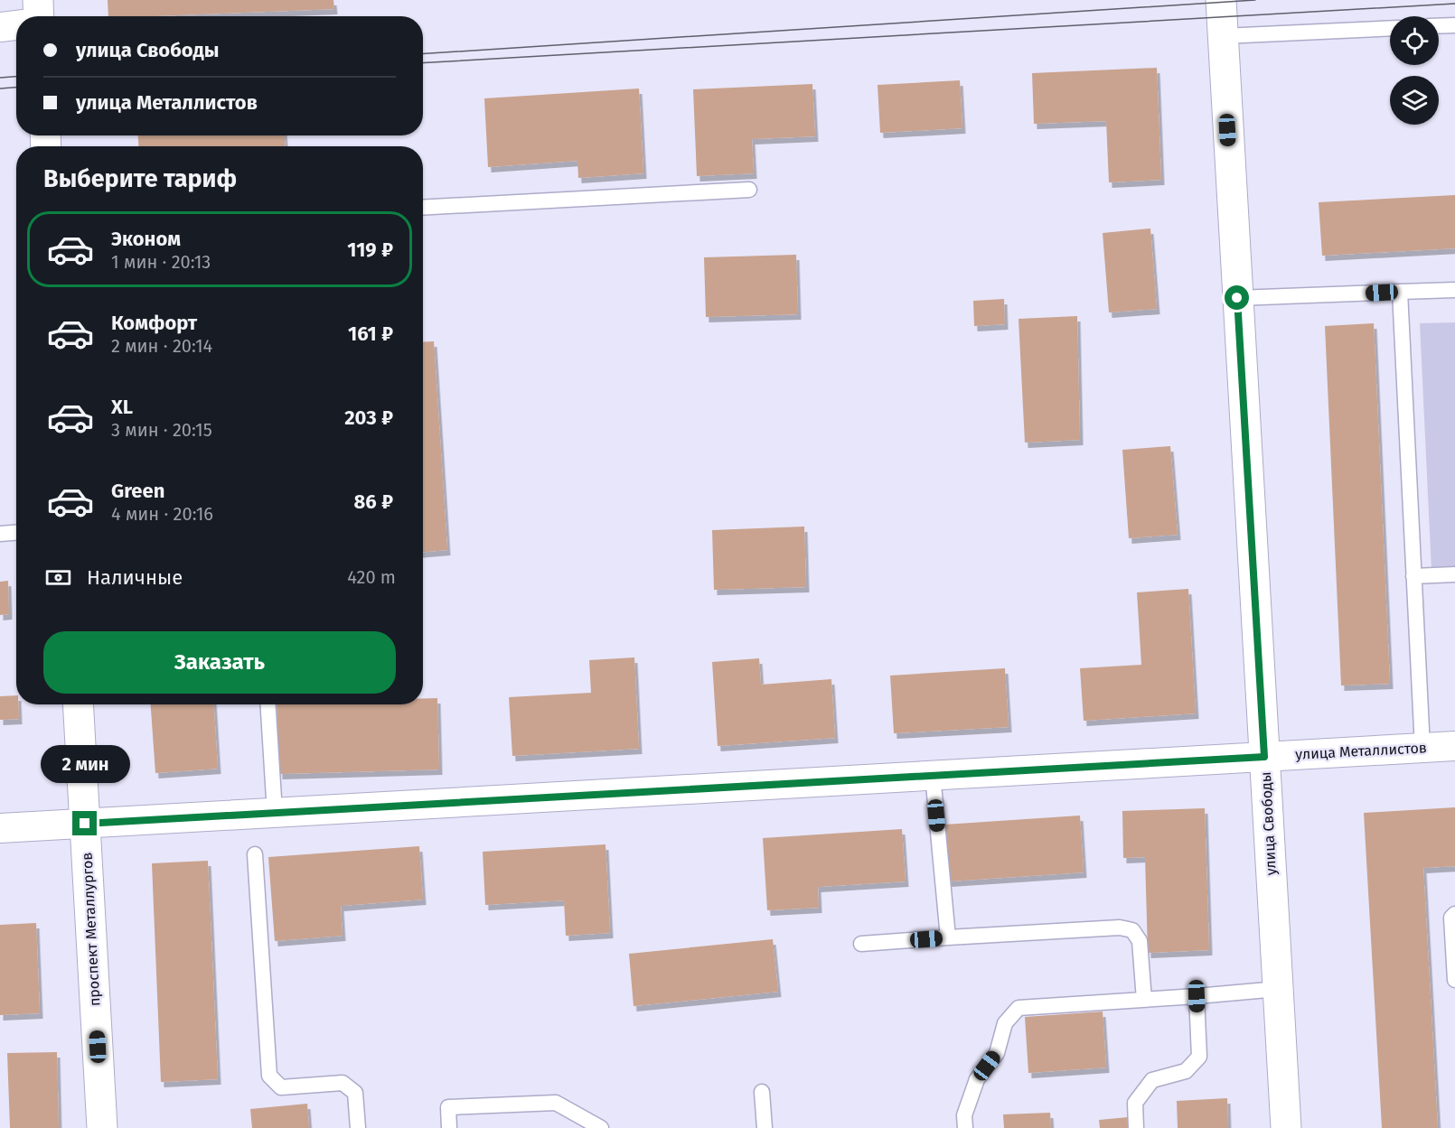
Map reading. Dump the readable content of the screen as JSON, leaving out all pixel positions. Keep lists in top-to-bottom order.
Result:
{
  "streets": {
    "street": ["улица Металлистов", "улица Свободы", "проспект Металлургов"]
  },
  "crossings": [
    ["улица Металлистов", "улица Свободы"],
    ["улица Металлистов", "проспект Металлургов"]
  ],
  "page": {
    "banner": ["улица Свободы", "улица Металлистов"],
    "heading": "Выберите тариф",
    "list": [
      {
        "name": "Эконом",
        "note": "1 мин · 20:13",
        "value": "119 ₽"
      },
      {
        "name": "Комфорт",
        "note": "2 мин · 20:14",
        "value": "161 ₽"
      },
      {
        "name": "XL",
        "note": "3 мин · 20:15",
        "value": "203 ₽"
      },
      {
        "name": "Green",
        "note": "4 мин · 20:16",
        "value": "86 ₽"
      }
    ],
    "pay": ["Наличные", "420 m"],
    "buttons": "Заказать",
    "bubble": "2 мин"
  }
}
